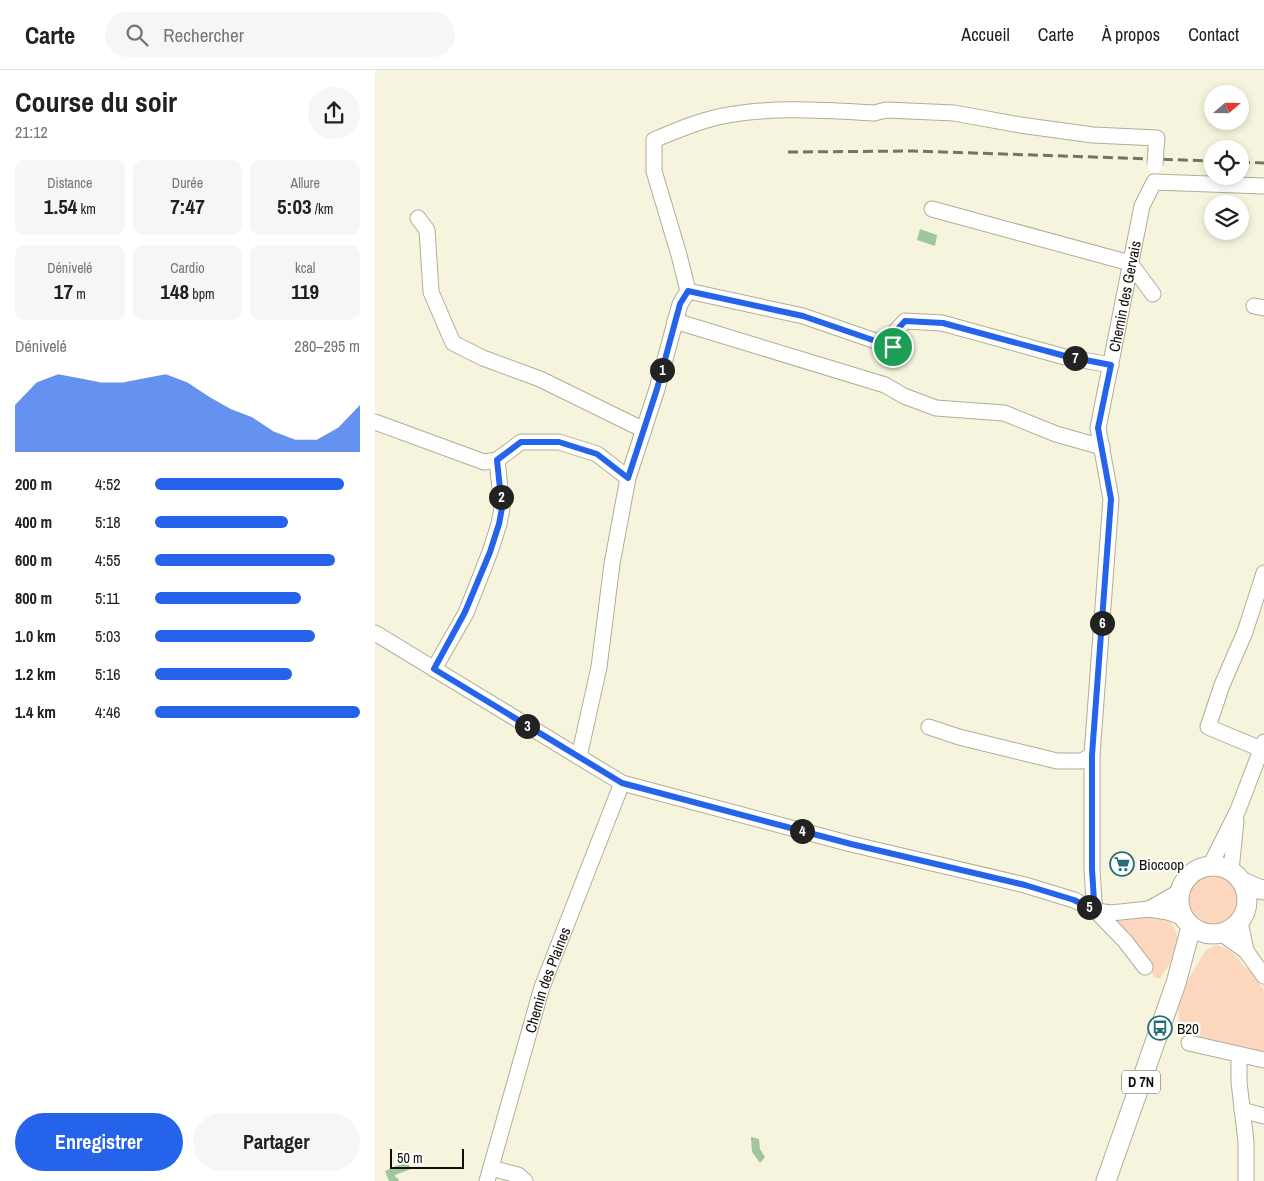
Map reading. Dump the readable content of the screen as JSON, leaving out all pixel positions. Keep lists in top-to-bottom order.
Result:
{
  "streets": {
    "main road": ["D 7N"],
    "street": ["Chemin des Gervais", "Chemin des Plaines"]
  },
  "places": {
    "supermarket": ["Biocoop"],
    "bus stop": ["B20"]
  },
  "scale_bar": "50 m",
  "north": "right",
  "page": {
    "header": "Carte",
    "search": "Rechercher",
    "nav": [
      "Accueil",
      "Carte",
      "À propos",
      "Contact"
    ],
    "heading": ["Course du soir", "21:12"],
    "stats": [
      ["Distance", "1.54 km"],
      ["Durée", "7:47"],
      ["Allure", "5:03 /km"],
      ["Dénivelé", "17 m"],
      ["Cardio", "148 bpm"],
      ["kcal", "119"]
    ],
    "chart": ["Dénivelé", "280–295 m"],
    "pins": [
      "7",
      "1",
      "2",
      "6",
      "3",
      "4",
      "5"
    ],
    "list": [
      {
        "name": "200 m",
        "note": "4:52"
      },
      {
        "name": "400 m",
        "note": "5:18"
      },
      {
        "name": "600 m",
        "note": "4:55"
      },
      {
        "name": "800 m",
        "note": "5:11"
      },
      {
        "name": "1.0 km",
        "note": "5:03"
      },
      {
        "name": "1.2 km",
        "note": "5:16"
      },
      {
        "name": "1.4 km",
        "note": "4:46"
      }
    ],
    "buttons": ["Enregistrer", "Partager"],
    "scale": "50 m"
  }
}
